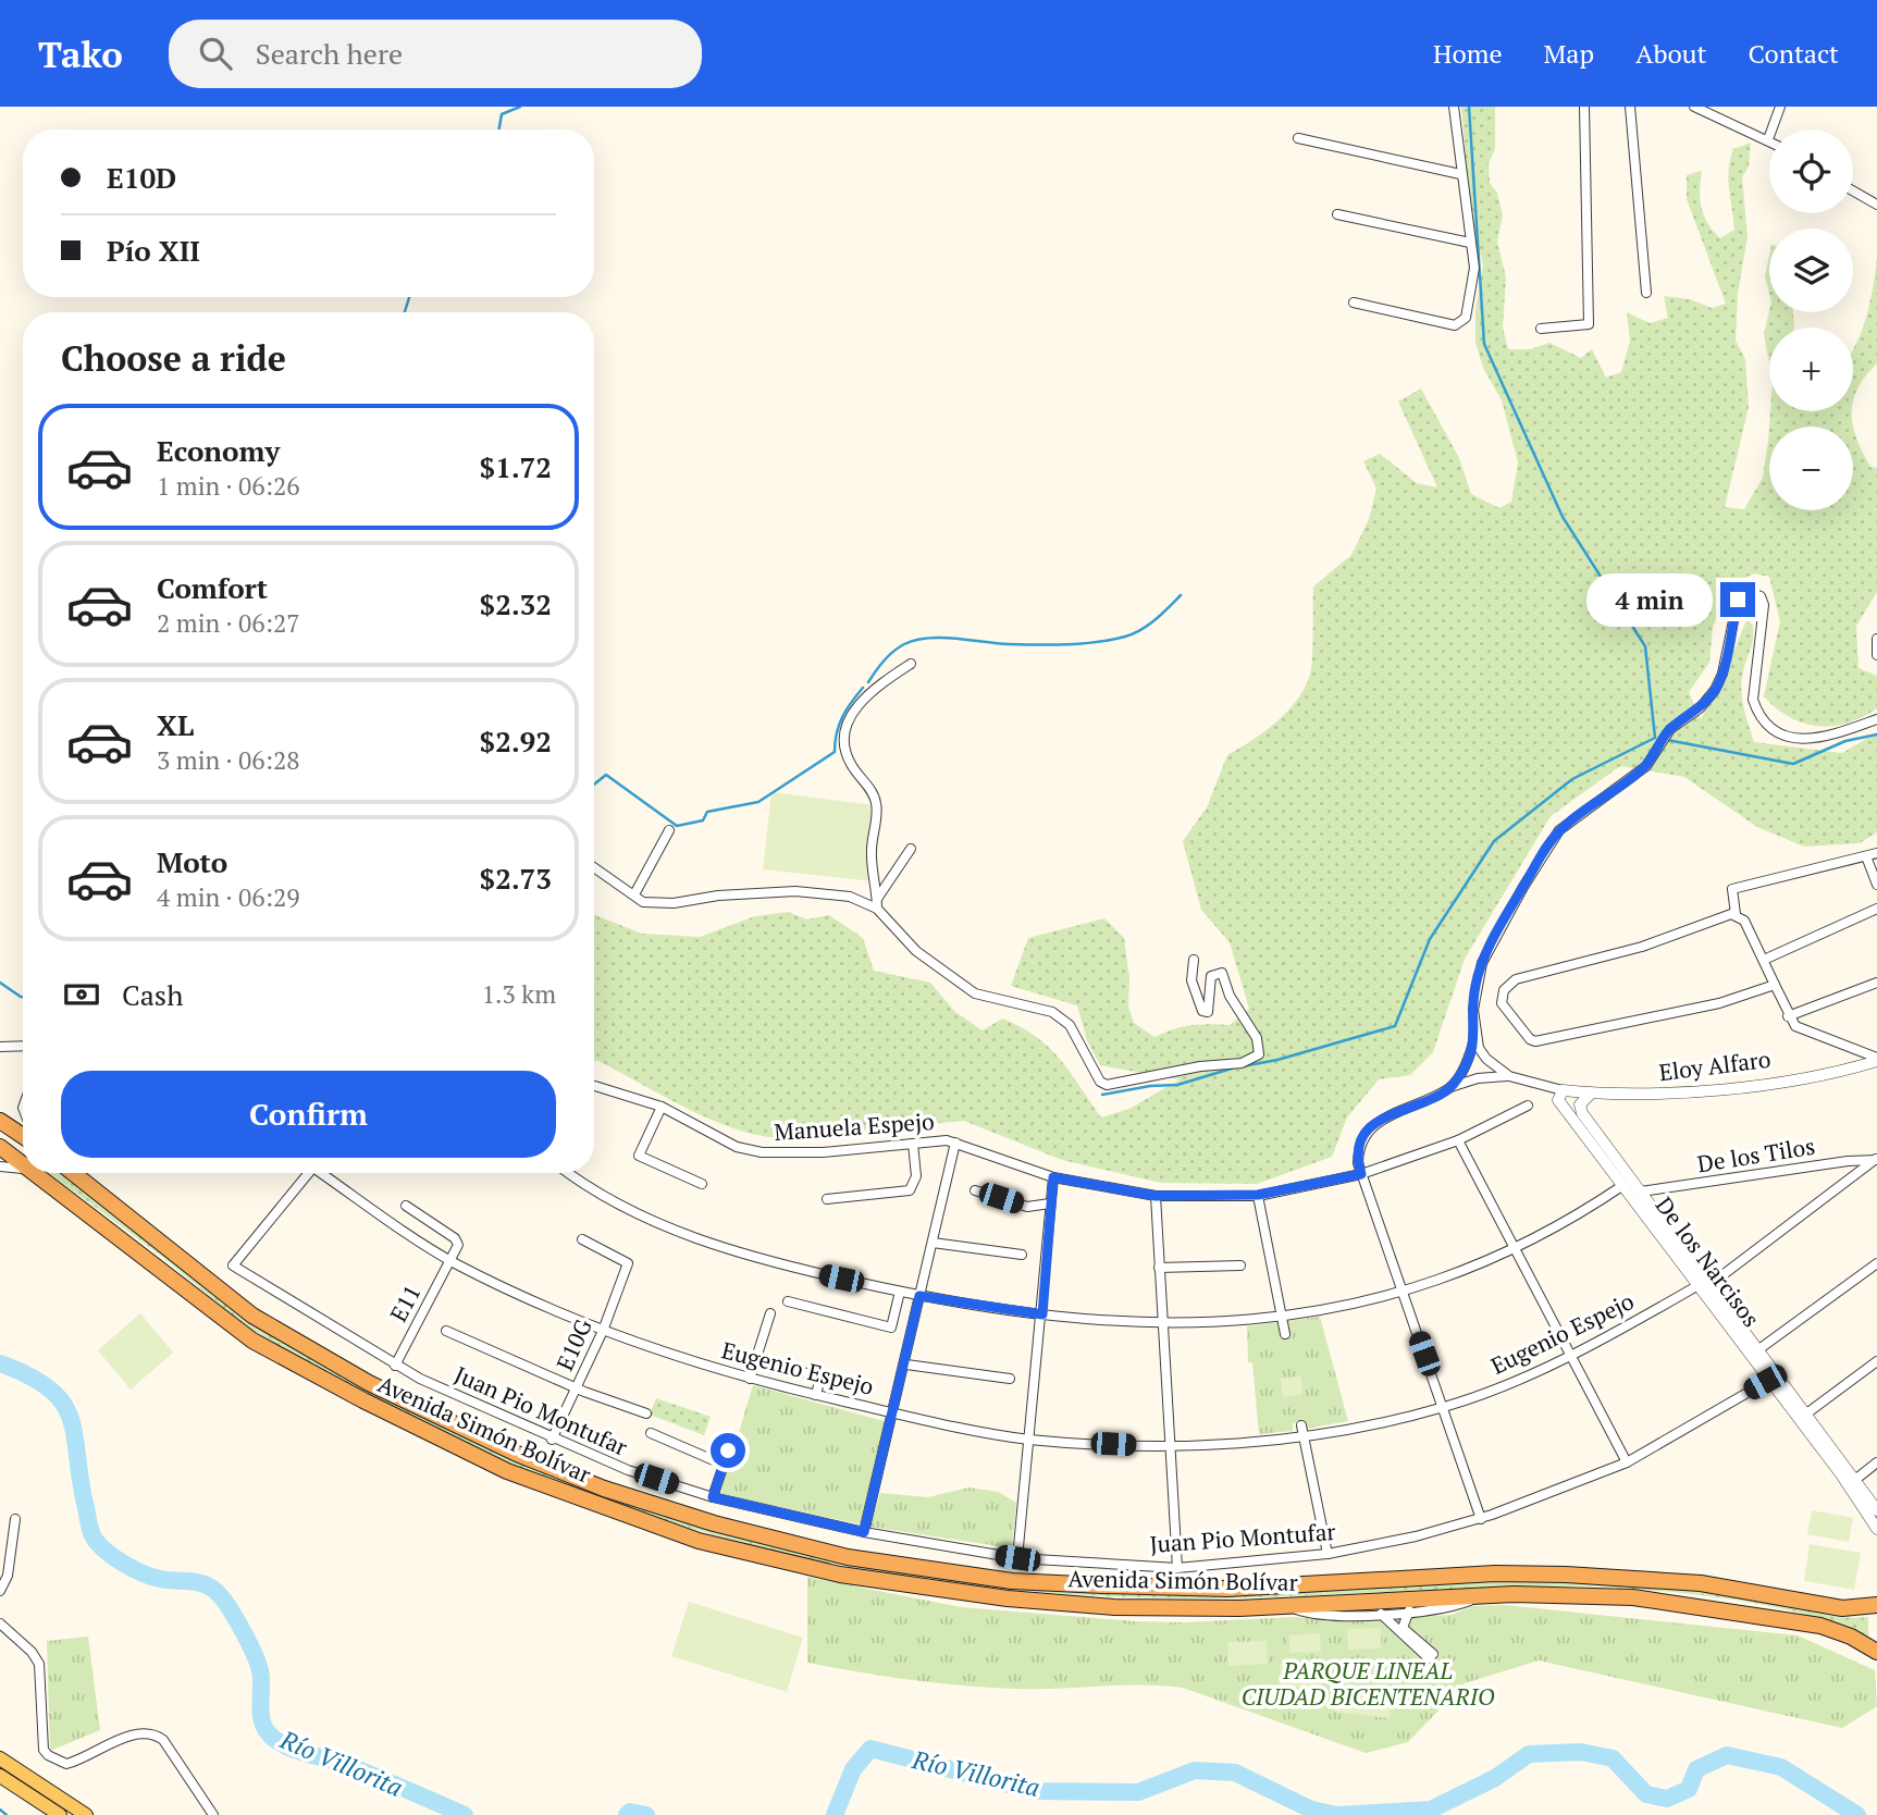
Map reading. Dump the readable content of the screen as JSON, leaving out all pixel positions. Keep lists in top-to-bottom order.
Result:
{
  "streets": {
    "highway": ["Avenida Simón Bolívar"],
    "street": [
      "Eloy Alfaro",
      "Manuela Espejo",
      "De los Tilos",
      "De los Narcisos",
      "E11",
      "Eugenio Espejo",
      "E10G",
      "Juan Pio Montufar"
    ]
  },
  "crossings": [
    ["Eloy Alfaro", "De los Narcisos"],
    ["De los Tilos", "De los Narcisos"],
    ["De los Tilos", "Eugenio Espejo"],
    ["De los Narcisos", "Eugenio Espejo"],
    ["De los Narcisos", "Juan Pio Montufar"],
    ["E11", "Eugenio Espejo"],
    ["E11", "Juan Pio Montufar"],
    ["Eugenio Espejo", "E10G"],
    ["E10G", "Juan Pio Montufar"]
  ],
  "water": ["Río Villorita"],
  "parks": ["PARQUE LINEAL CIUDAD BICENTENARIO"],
  "page": {
    "header": "Tako",
    "search": "Search here",
    "nav": [
      "Home",
      "Map",
      "About",
      "Contact"
    ],
    "map_buttons": ["+", "−"],
    "banner": ["E10D", "Pío XII"],
    "heading": "Choose a ride",
    "list": [
      {
        "name": "Economy",
        "note": "1 min · 06:26",
        "value": "$1.72"
      },
      {
        "name": "Comfort",
        "note": "2 min · 06:27",
        "value": "$2.32"
      },
      {
        "name": "XL",
        "note": "3 min · 06:28",
        "value": "$2.92"
      },
      {
        "name": "Moto",
        "note": "4 min · 06:29",
        "value": "$2.73"
      }
    ],
    "bubble": "4 min",
    "pay": ["Cash", "1.3 km"],
    "buttons": "Confirm"
  }
}
